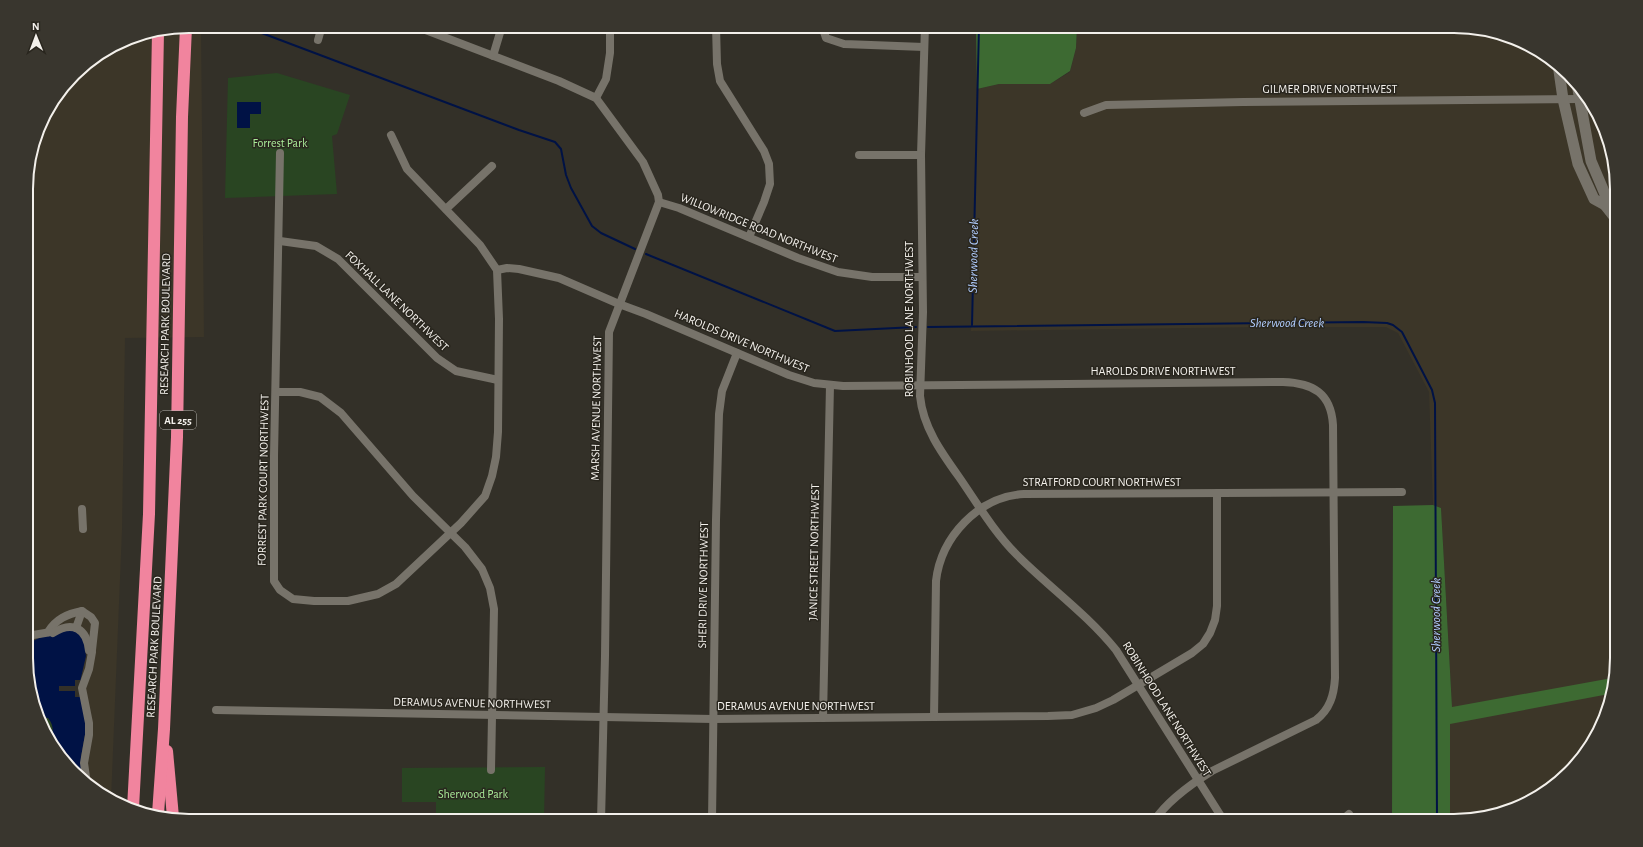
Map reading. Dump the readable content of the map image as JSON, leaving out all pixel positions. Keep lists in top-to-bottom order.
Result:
{
  "streets": {
    "highway": ["RESEARCH PARK BOULEVARD", "AL 255"],
    "street": [
      "GILMER DRIVE NORTHWEST",
      "WILLOWRIDGE ROAD NORTHWEST",
      "FOXHALL LANE NORTHWEST",
      "ROBINHOOD LANE NORTHWEST",
      "HAROLDS DRIVE NORTHWEST",
      "MARSH AVENUE NORTHWEST",
      "FORREST PARK COURT NORTHWEST",
      "STRATFORD COURT NORTHWEST",
      "JANICE STREET NORTHWEST",
      "SHERI DRIVE NORTHWEST",
      "DERAMUS AVENUE NORTHWEST"
    ]
  },
  "crossings": [
    ["WILLOWRIDGE ROAD NORTHWEST", "ROBINHOOD LANE NORTHWEST"],
    ["WILLOWRIDGE ROAD NORTHWEST", "MARSH AVENUE NORTHWEST"],
    ["FOXHALL LANE NORTHWEST", "FORREST PARK COURT NORTHWEST"],
    ["ROBINHOOD LANE NORTHWEST", "HAROLDS DRIVE NORTHWEST"],
    ["ROBINHOOD LANE NORTHWEST", "STRATFORD COURT NORTHWEST"],
    ["ROBINHOOD LANE NORTHWEST", "DERAMUS AVENUE NORTHWEST"],
    ["HAROLDS DRIVE NORTHWEST", "MARSH AVENUE NORTHWEST"],
    ["HAROLDS DRIVE NORTHWEST", "FORREST PARK COURT NORTHWEST"],
    ["HAROLDS DRIVE NORTHWEST", "STRATFORD COURT NORTHWEST"],
    ["HAROLDS DRIVE NORTHWEST", "JANICE STREET NORTHWEST"],
    ["HAROLDS DRIVE NORTHWEST", "SHERI DRIVE NORTHWEST"],
    ["MARSH AVENUE NORTHWEST", "DERAMUS AVENUE NORTHWEST"],
    ["STRATFORD COURT NORTHWEST", "DERAMUS AVENUE NORTHWEST"],
    ["JANICE STREET NORTHWEST", "DERAMUS AVENUE NORTHWEST"],
    ["SHERI DRIVE NORTHWEST", "DERAMUS AVENUE NORTHWEST"]
  ],
  "water": ["Sherwood Creek"],
  "parks": ["Forrest Park", "Sherwood Park"],
  "north": "top"
}
